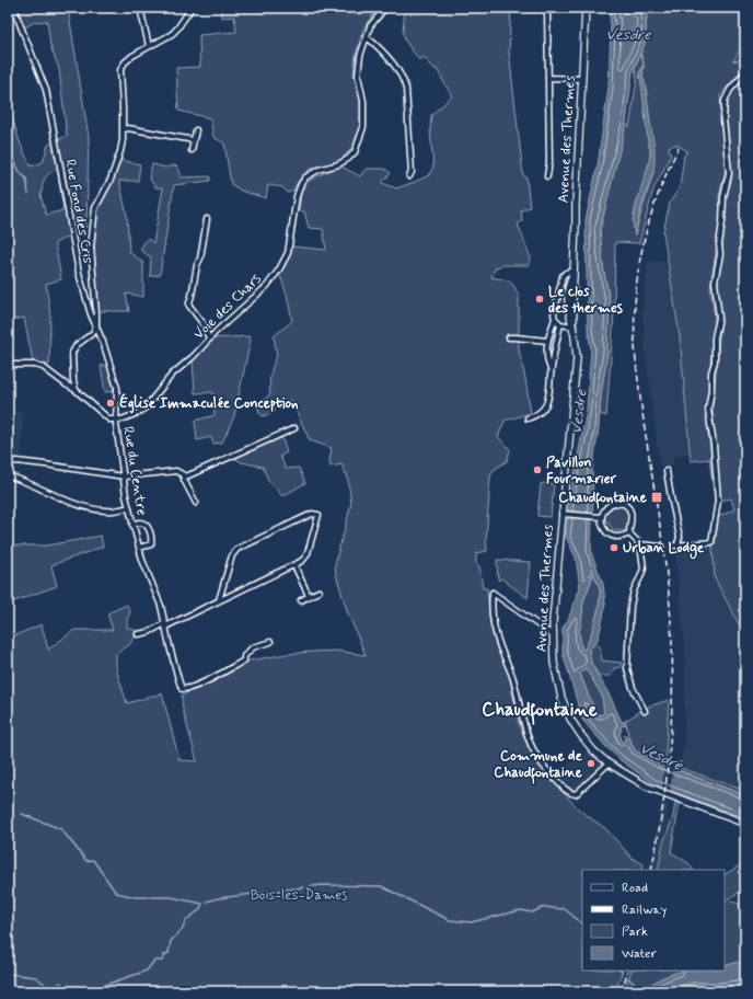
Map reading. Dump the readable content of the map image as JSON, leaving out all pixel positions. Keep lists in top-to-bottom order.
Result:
{
  "streets": {
    "main road": ["Avenue des Thermes"],
    "street": ["Rue Fond des Cris", "Voie des Chars", "Rue du Centre"]
  },
  "crossings": [
    ["Rue Fond des Cris", "Voie des Chars"],
    ["Rue Fond des Cris", "Rue du Centre"],
    ["Voie des Chars", "Rue du Centre"]
  ],
  "districts": ["Chaudfontaine"],
  "water": ["Vesdre"],
  "parks": ["Bois-les-Dames"],
  "places": {
    "other": [
      "Le clos des thermes",
      "Église Immaculée Conception",
      "Pavillon Fourmarier",
      "Urban Lodge",
      "Commune de Chaudfontaine"
    ],
    "transit": ["Chaudfontaine"]
  },
  "legend": [
    "Road",
    "Railway",
    "Park",
    "Water"
  ]
}
